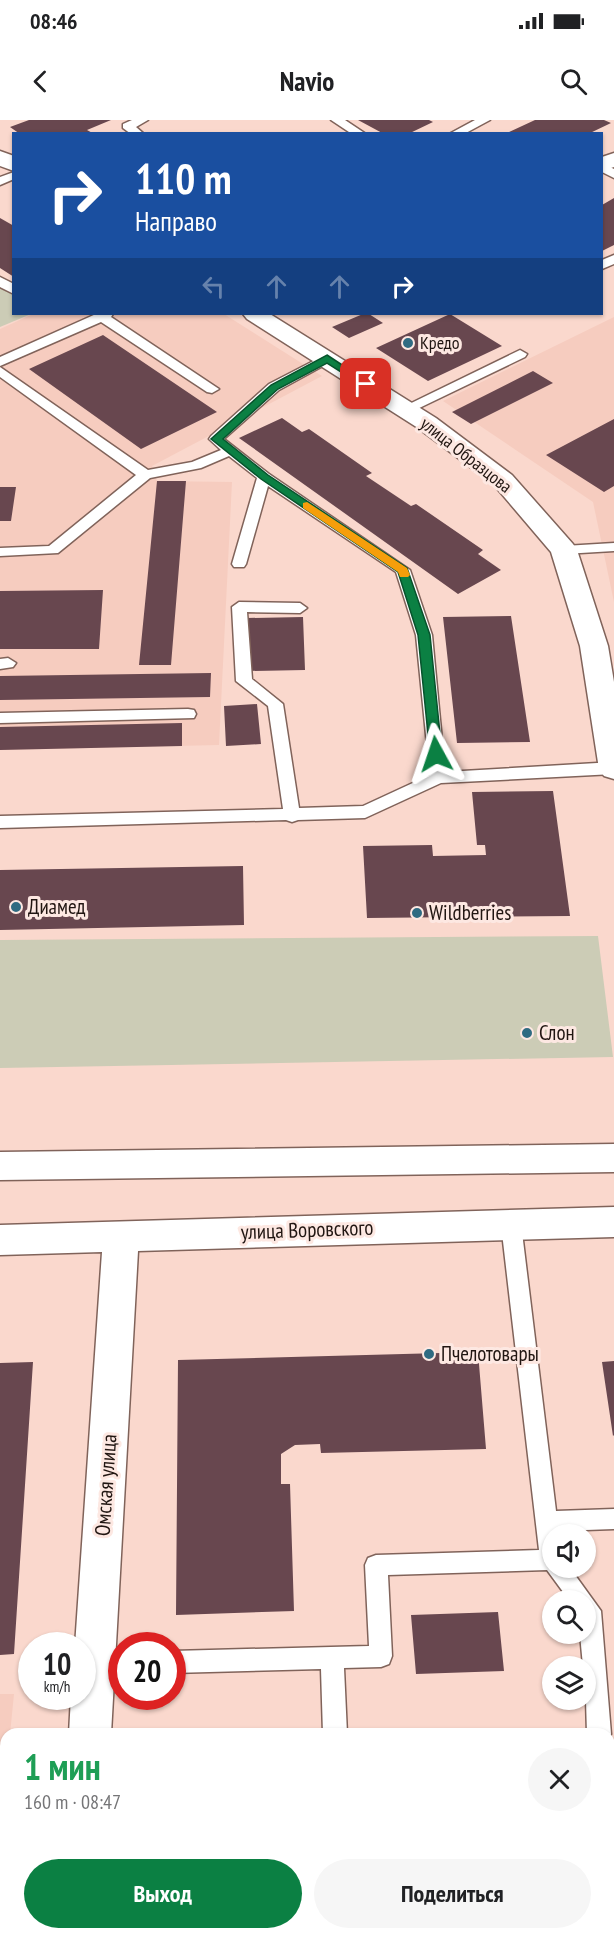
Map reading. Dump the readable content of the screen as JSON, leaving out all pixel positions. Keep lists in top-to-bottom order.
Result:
{
  "streets": {
    "street": ["улица Образцова", "улица Воровского", "Омская улица"]
  },
  "crossings": [
    ["улица Воровского", "Омская улица"]
  ],
  "places": [
    "Кредо",
    "Диамед",
    "Wildberries",
    "Слон",
    "Пчелотовары"
  ],
  "page": {
    "status": "08:46",
    "header": "Navio",
    "turn": ["110 m", "Направо"],
    "speed": "10 km/h",
    "limit": "20",
    "heading": ["1 мин", "160 m · 08:47"],
    "buttons": ["Выход", "Поделиться"]
  }
}
